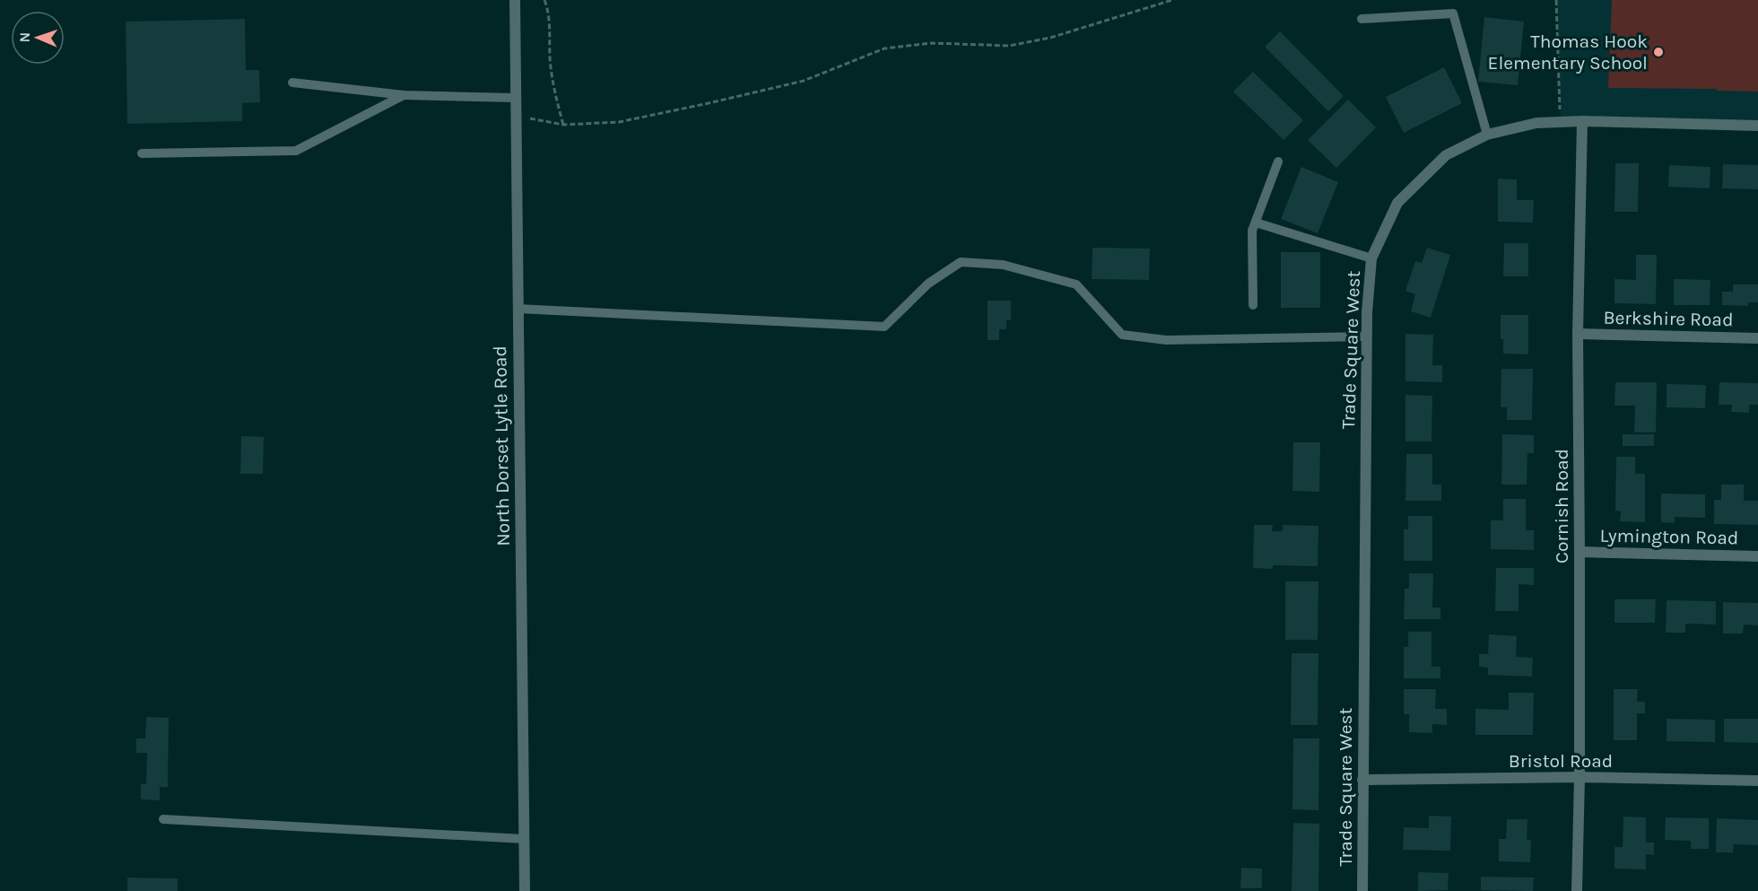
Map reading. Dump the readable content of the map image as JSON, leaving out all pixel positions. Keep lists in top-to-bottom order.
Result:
{
  "streets": {
    "street": [
      "Berkshire Road",
      "Trade Square West",
      "North Dorset Lytle Road",
      "Cornish Road",
      "Lymington Road",
      "Bristol Road"
    ]
  },
  "crossings": [
    ["Berkshire Road", "Cornish Road"],
    ["Trade Square West", "Cornish Road"],
    ["Trade Square West", "Bristol Road"],
    ["Cornish Road", "Lymington Road"],
    ["Cornish Road", "Bristol Road"]
  ],
  "places": ["Thomas Hook Elementary School"],
  "north": "left"
}
